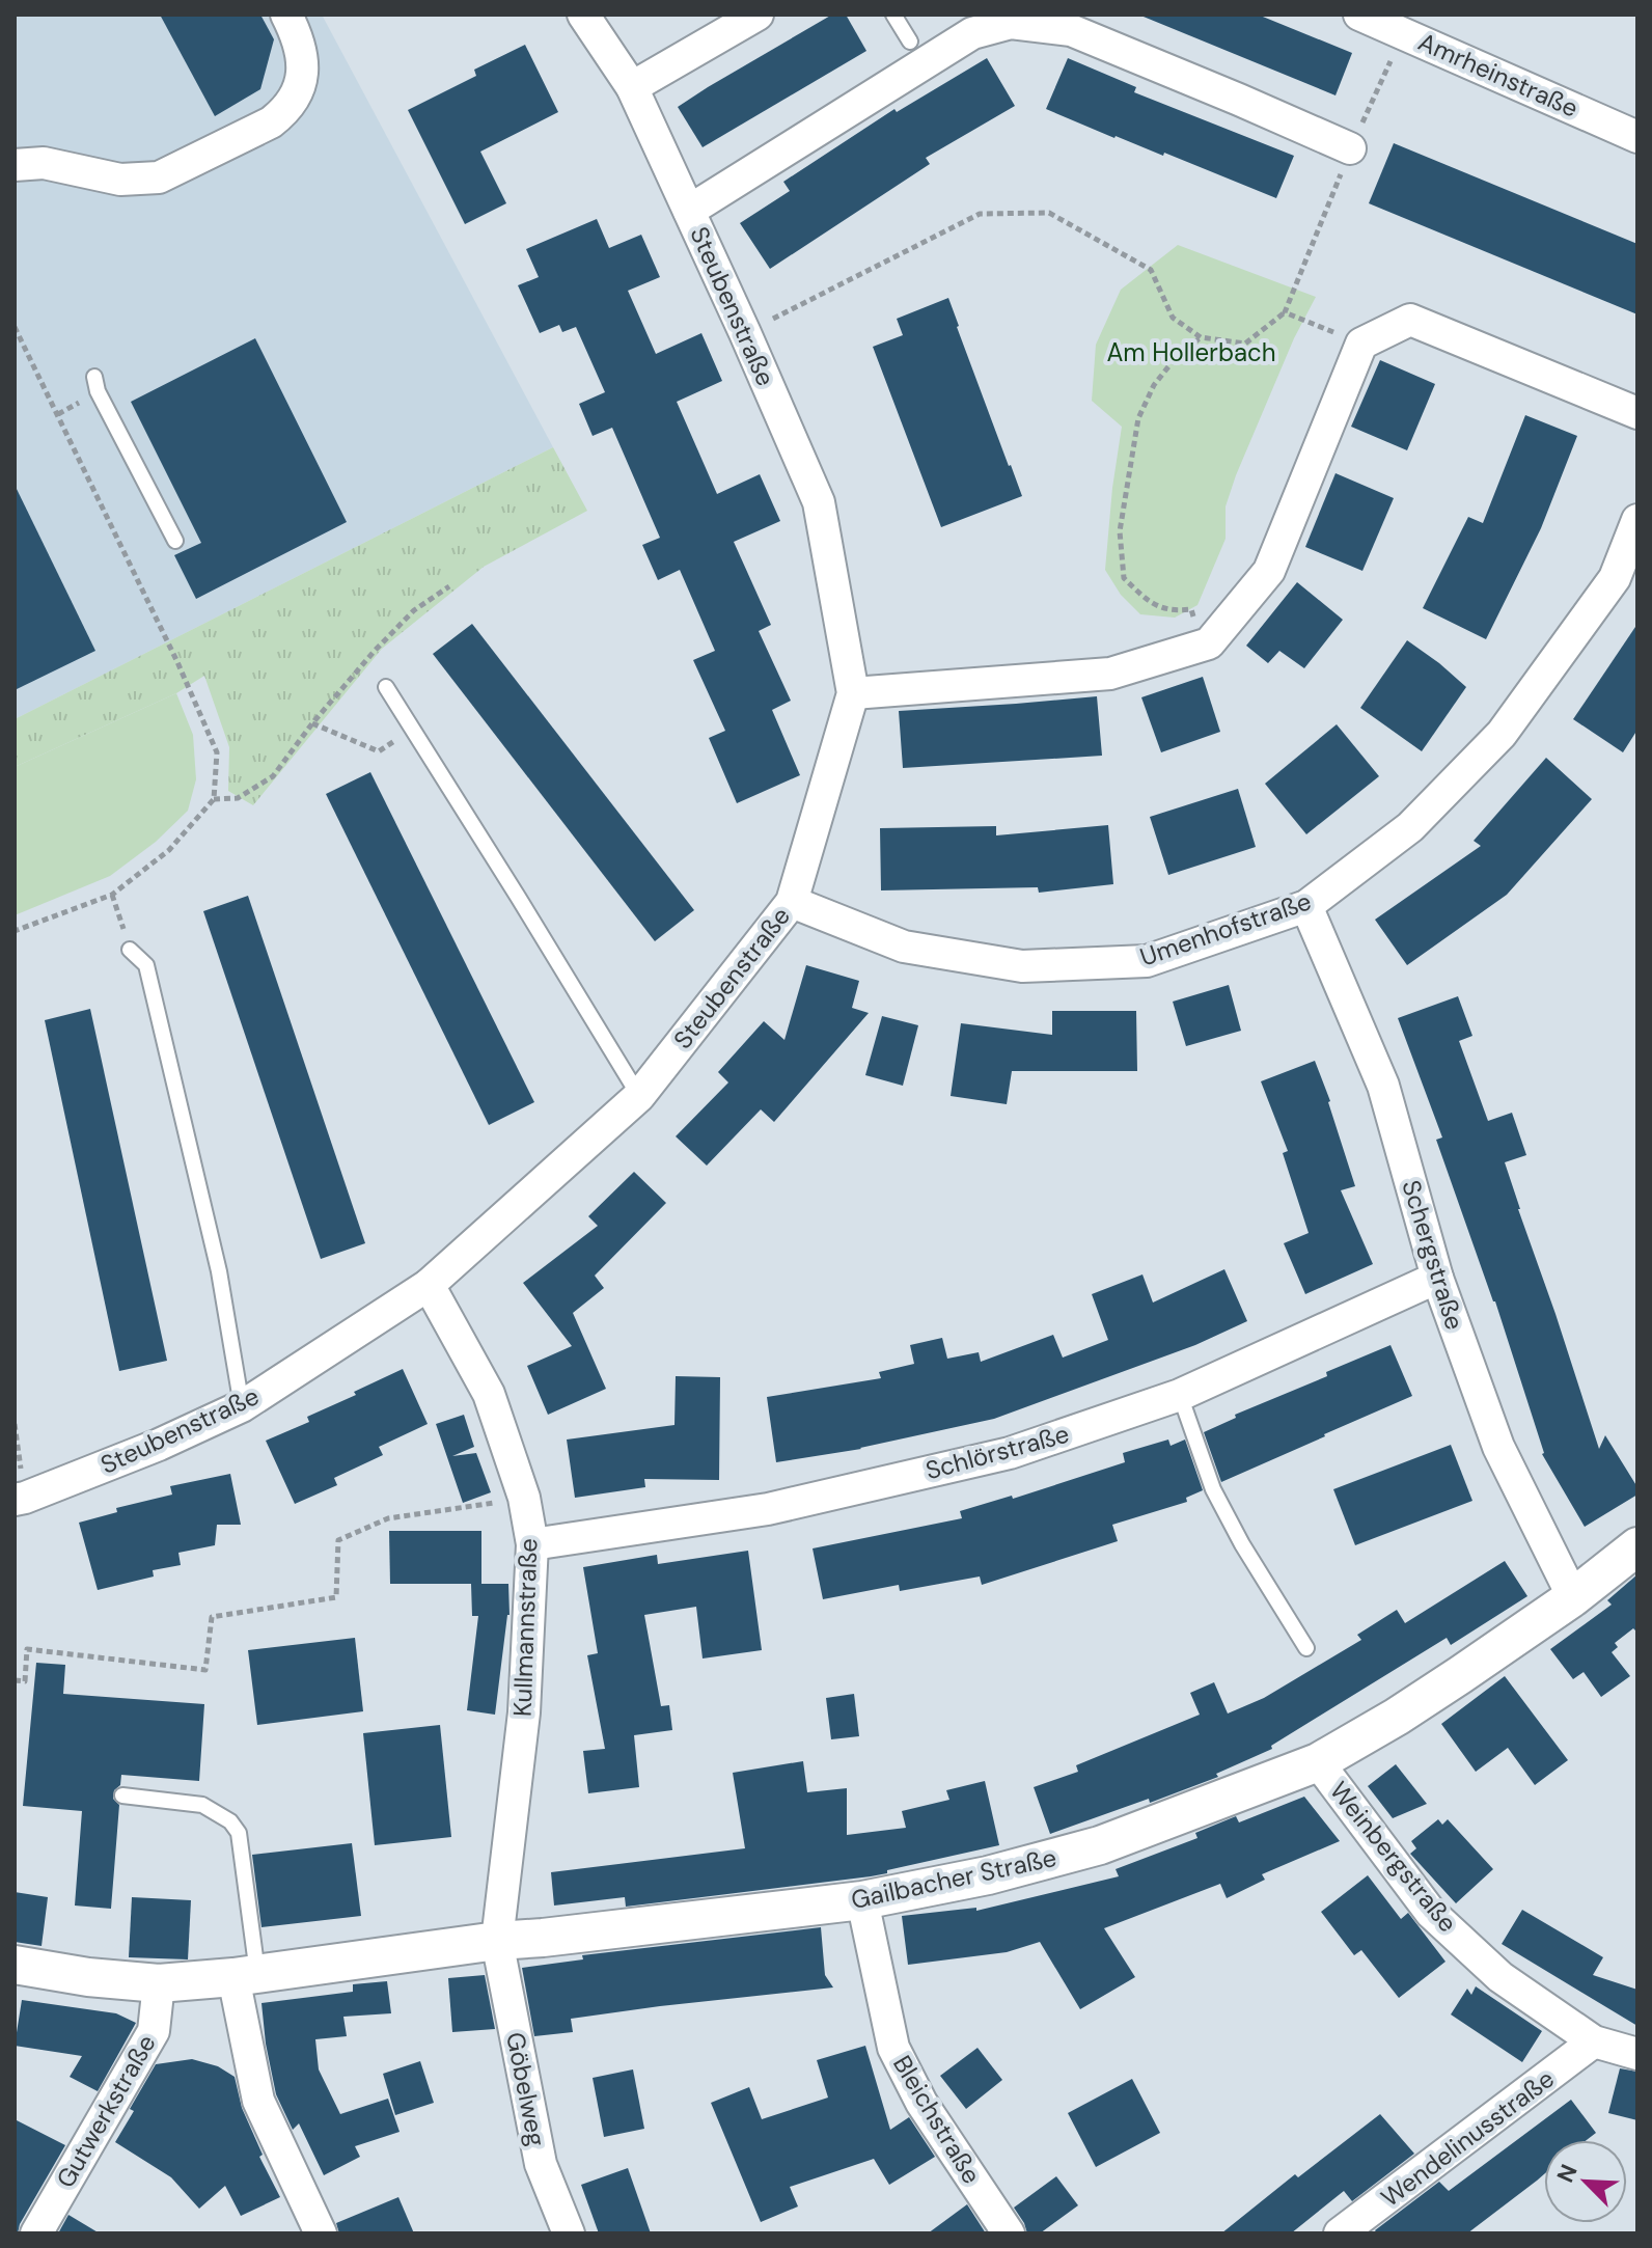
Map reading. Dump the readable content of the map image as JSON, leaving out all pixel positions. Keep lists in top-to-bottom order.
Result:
{
  "streets": {
    "street": [
      "Amrheinstraße",
      "Steubenstraße",
      "Umenhofstraße",
      "Schergstraße",
      "Schlörstraße",
      "Kullmannstraße",
      "Weinbergstraße",
      "Gailbacher Straße",
      "Göbelweg",
      "Gutwerkstraße",
      "Bleichstraße",
      "Wendelinusstraße"
    ]
  },
  "crossings": [
    ["Steubenstraße", "Umenhofstraße"],
    ["Steubenstraße", "Kullmannstraße"],
    ["Umenhofstraße", "Schergstraße"],
    ["Schergstraße", "Schlörstraße"],
    ["Schergstraße", "Gailbacher Straße"],
    ["Schlörstraße", "Kullmannstraße"],
    ["Kullmannstraße", "Gailbacher Straße"],
    ["Kullmannstraße", "Göbelweg"],
    ["Weinbergstraße", "Gailbacher Straße"],
    ["Weinbergstraße", "Wendelinusstraße"],
    ["Gailbacher Straße", "Göbelweg"],
    ["Gailbacher Straße", "Gutwerkstraße"],
    ["Gailbacher Straße", "Bleichstraße"]
  ],
  "parks": ["Am Hollerbach"],
  "north": "top left"
}
